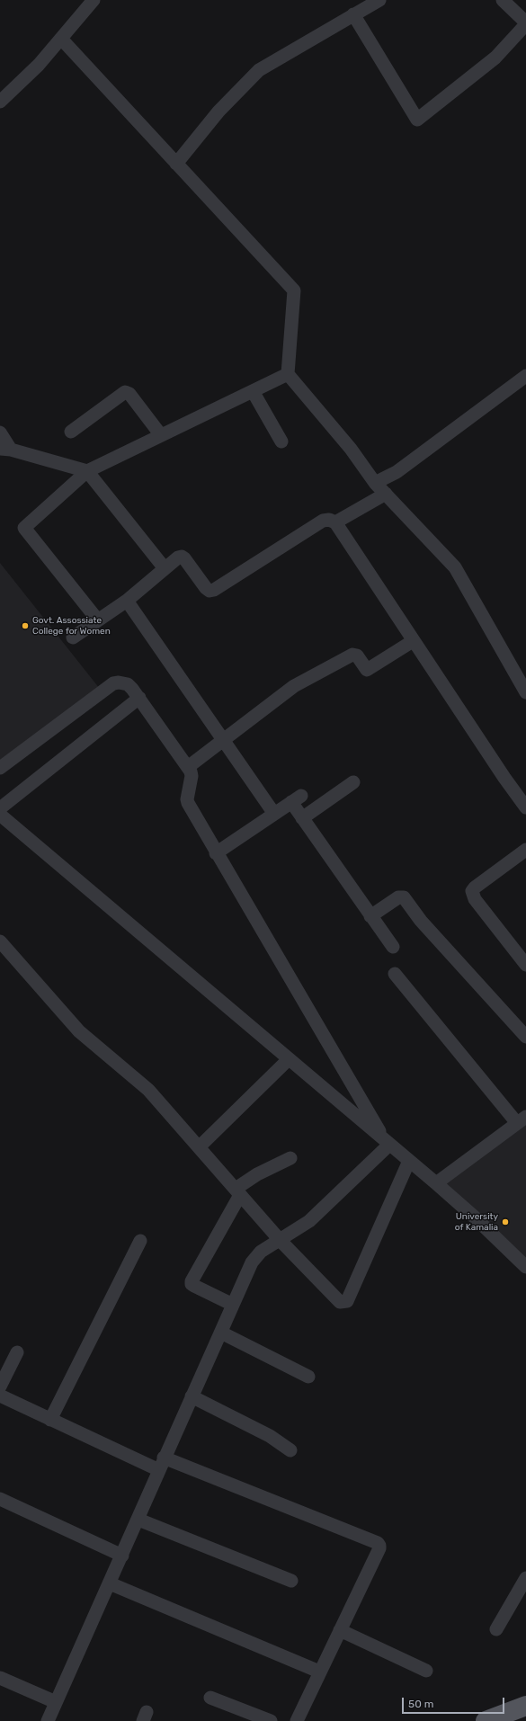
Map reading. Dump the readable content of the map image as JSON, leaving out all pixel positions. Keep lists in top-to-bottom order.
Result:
{
  "places": ["Govt. Assossiate College for Women", "University of Kamalia"],
  "scale_bar": "50 m"
}
